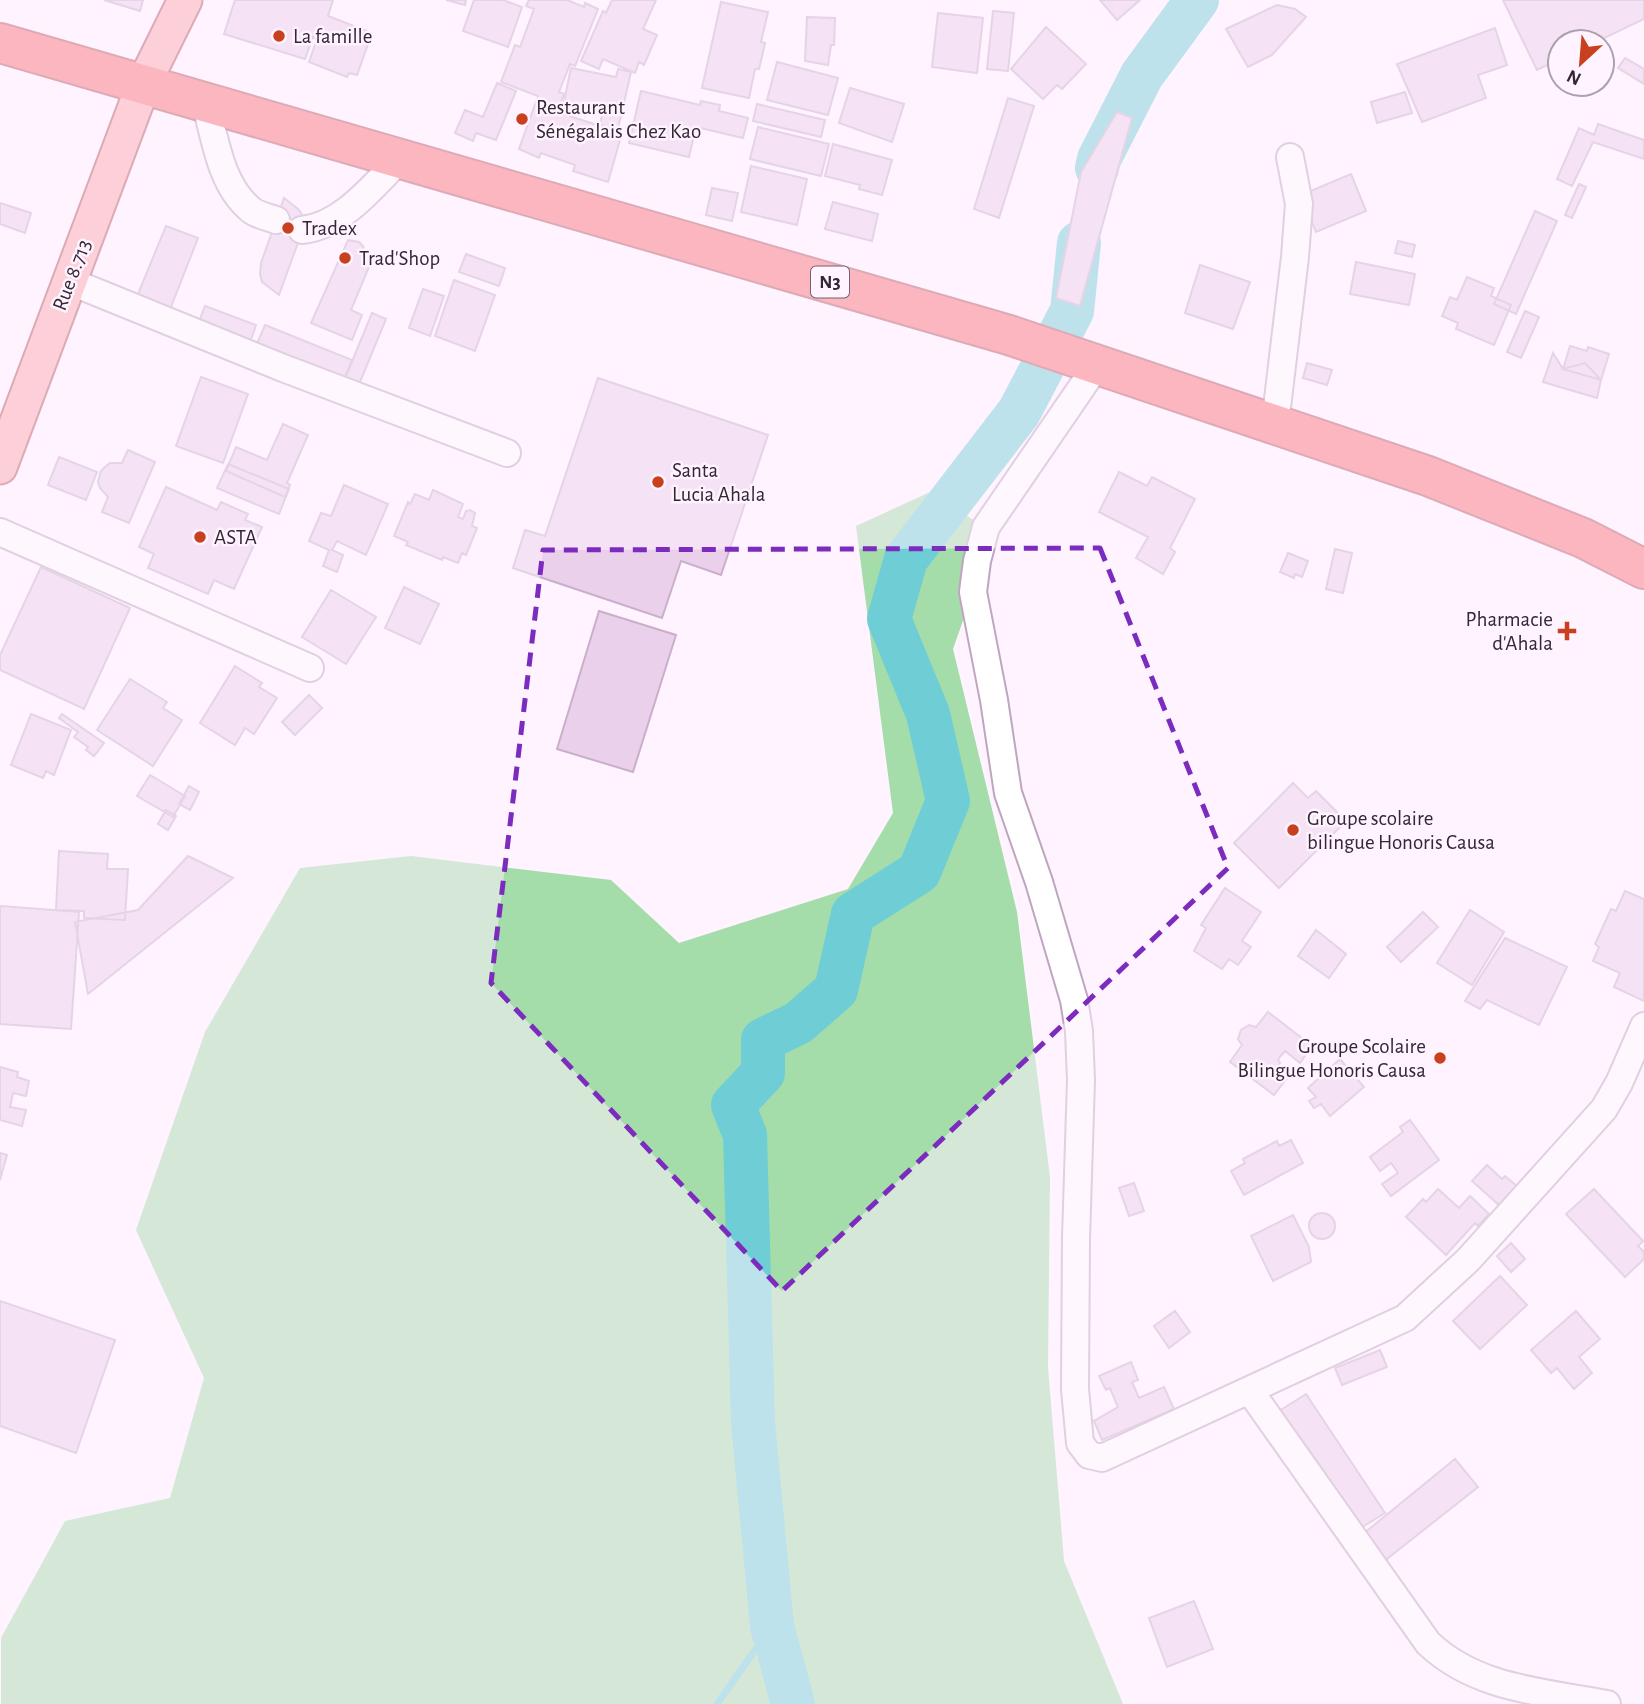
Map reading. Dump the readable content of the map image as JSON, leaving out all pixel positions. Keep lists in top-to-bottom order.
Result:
{
  "streets": {
    "highway": ["N3"],
    "main road": ["Rue 8.713"]
  },
  "crossings": [
    ["Rue 8.713", "N3"]
  ],
  "places": {
    "other": [
      "La famille",
      "Restaurant Sénégalais Chez Kao",
      "Tradex",
      "Trad'Shop",
      "Santa Lucia Ahala",
      "ASTA",
      "Groupe scolaire bilingue Honoris Causa",
      "Groupe Scolaire Bilingue Honoris Causa"
    ],
    "health": ["Pharmacie d'Ahala"]
  },
  "north": "bottom left"
}
